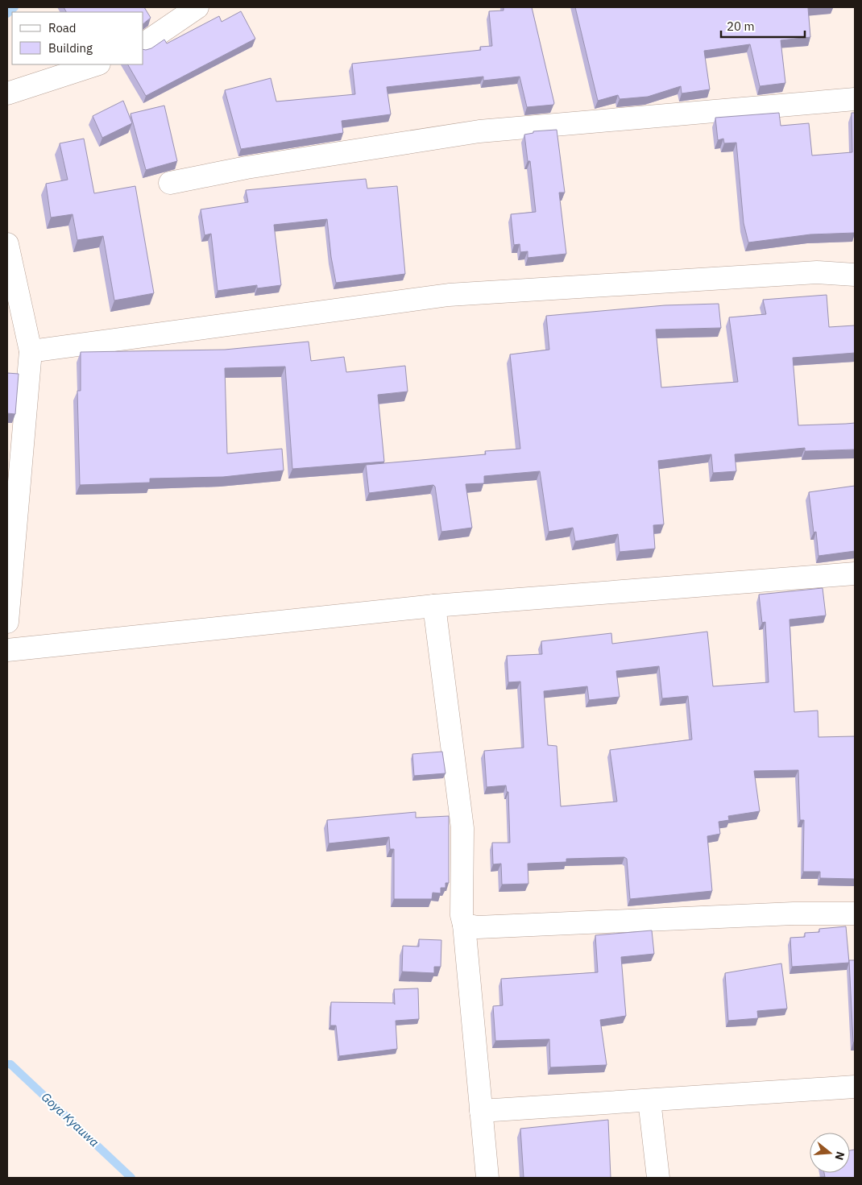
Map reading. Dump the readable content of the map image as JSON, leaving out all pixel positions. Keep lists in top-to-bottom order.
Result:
{
  "water": ["Goya Kyauwa"],
  "legend": ["Road", "Building"],
  "scale_bar": "20 m",
  "north": "right"
}
